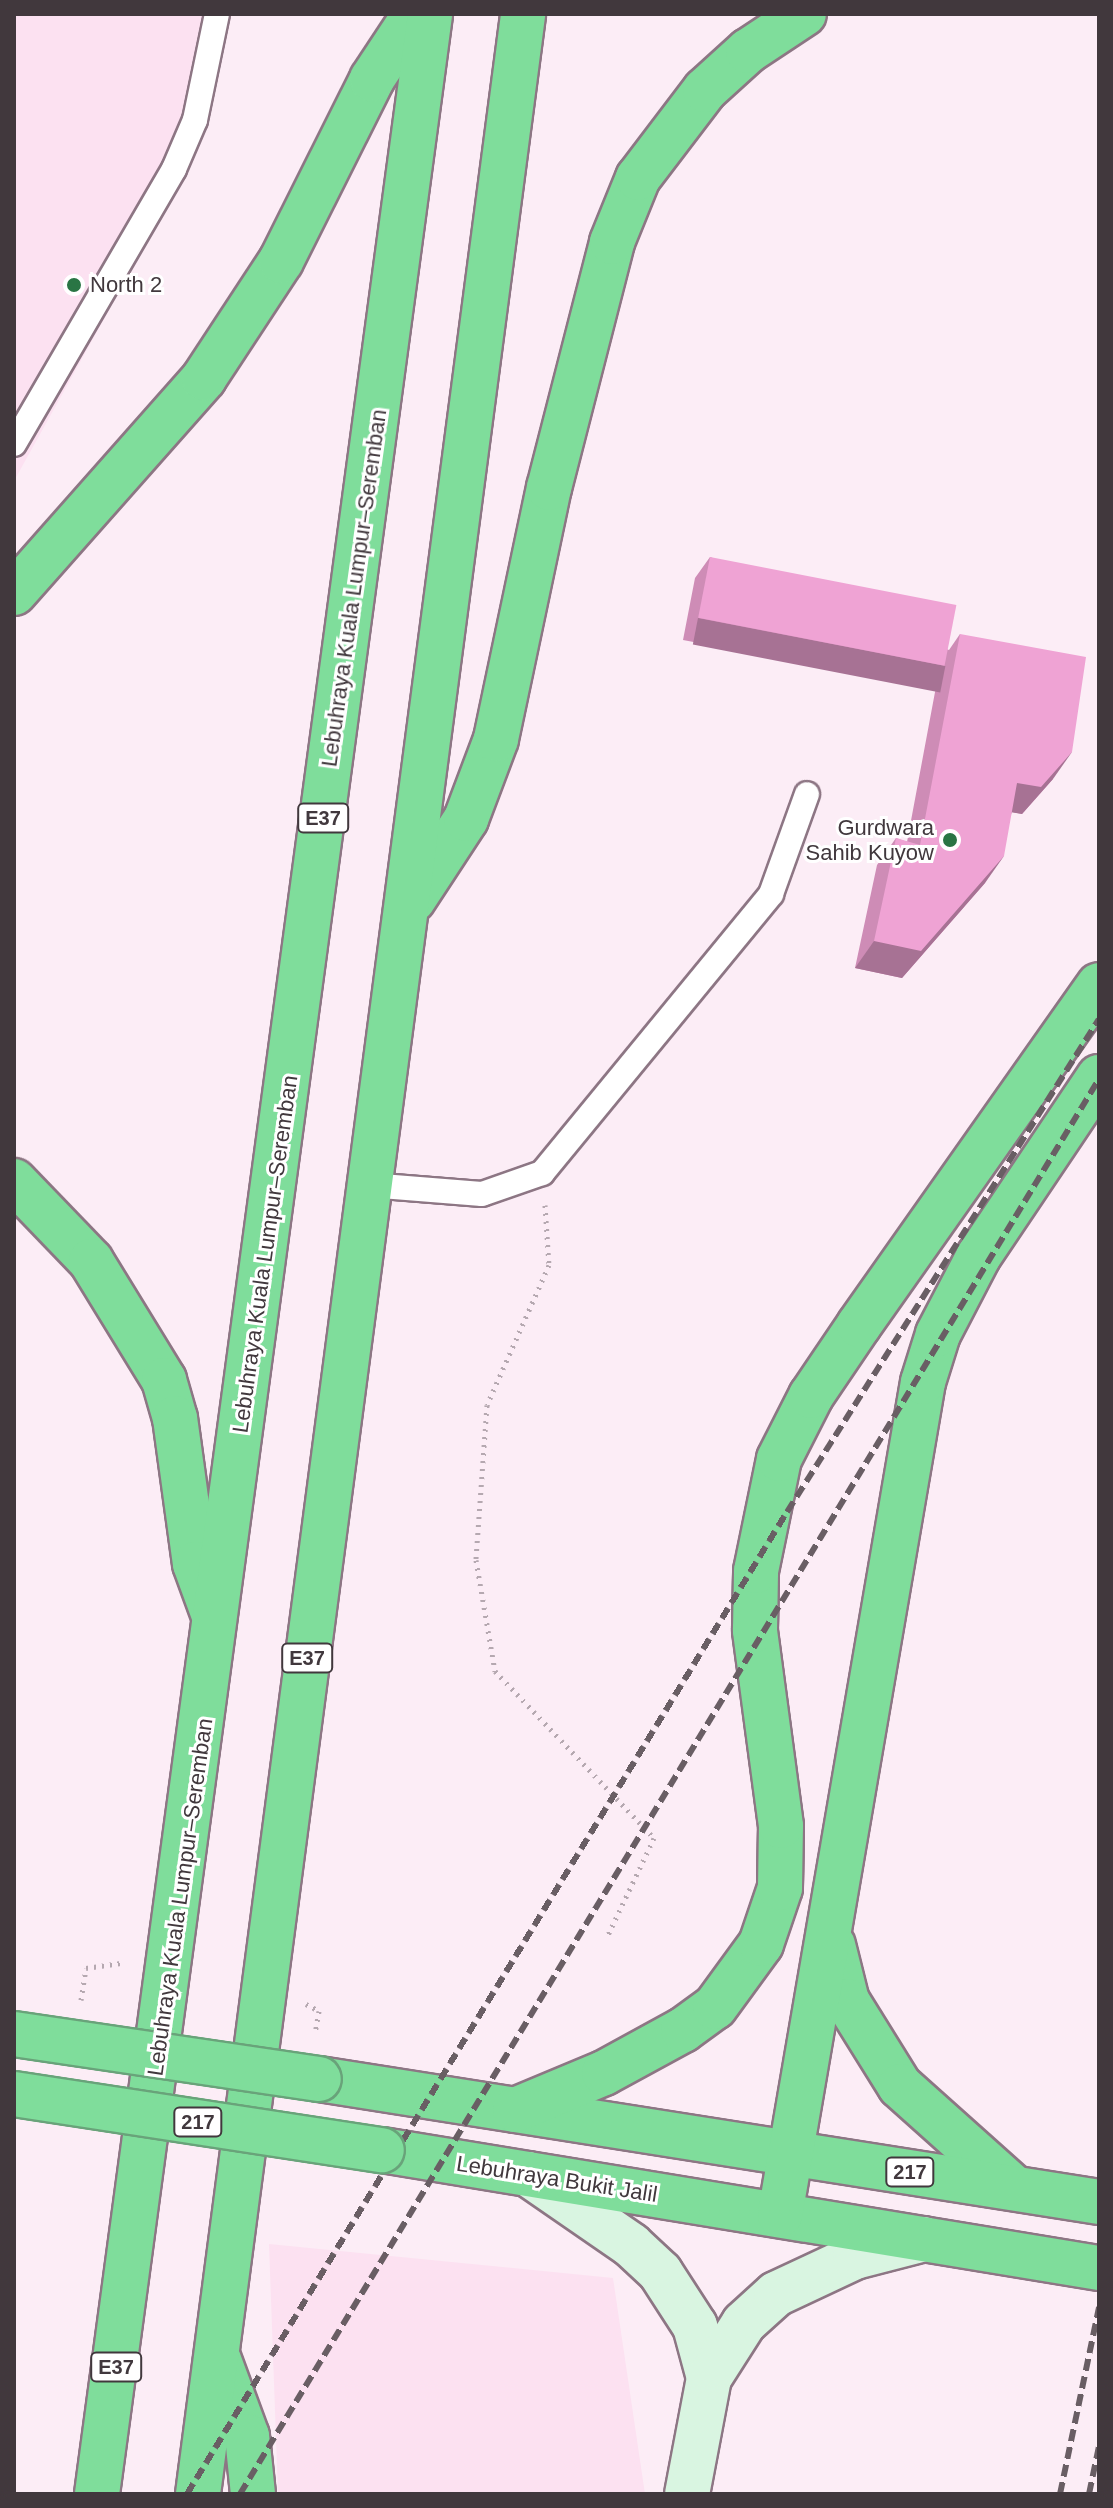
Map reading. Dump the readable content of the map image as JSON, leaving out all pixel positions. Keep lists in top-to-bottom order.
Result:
{
  "streets": {
    "highway": [
      "Lebuhraya Kuala Lumpur–Seremban",
      "E37",
      "217",
      "Lebuhraya Bukit Jalil"
    ]
  },
  "places": ["North 2", "Gurdwara Sahib Kuyow"]
}
